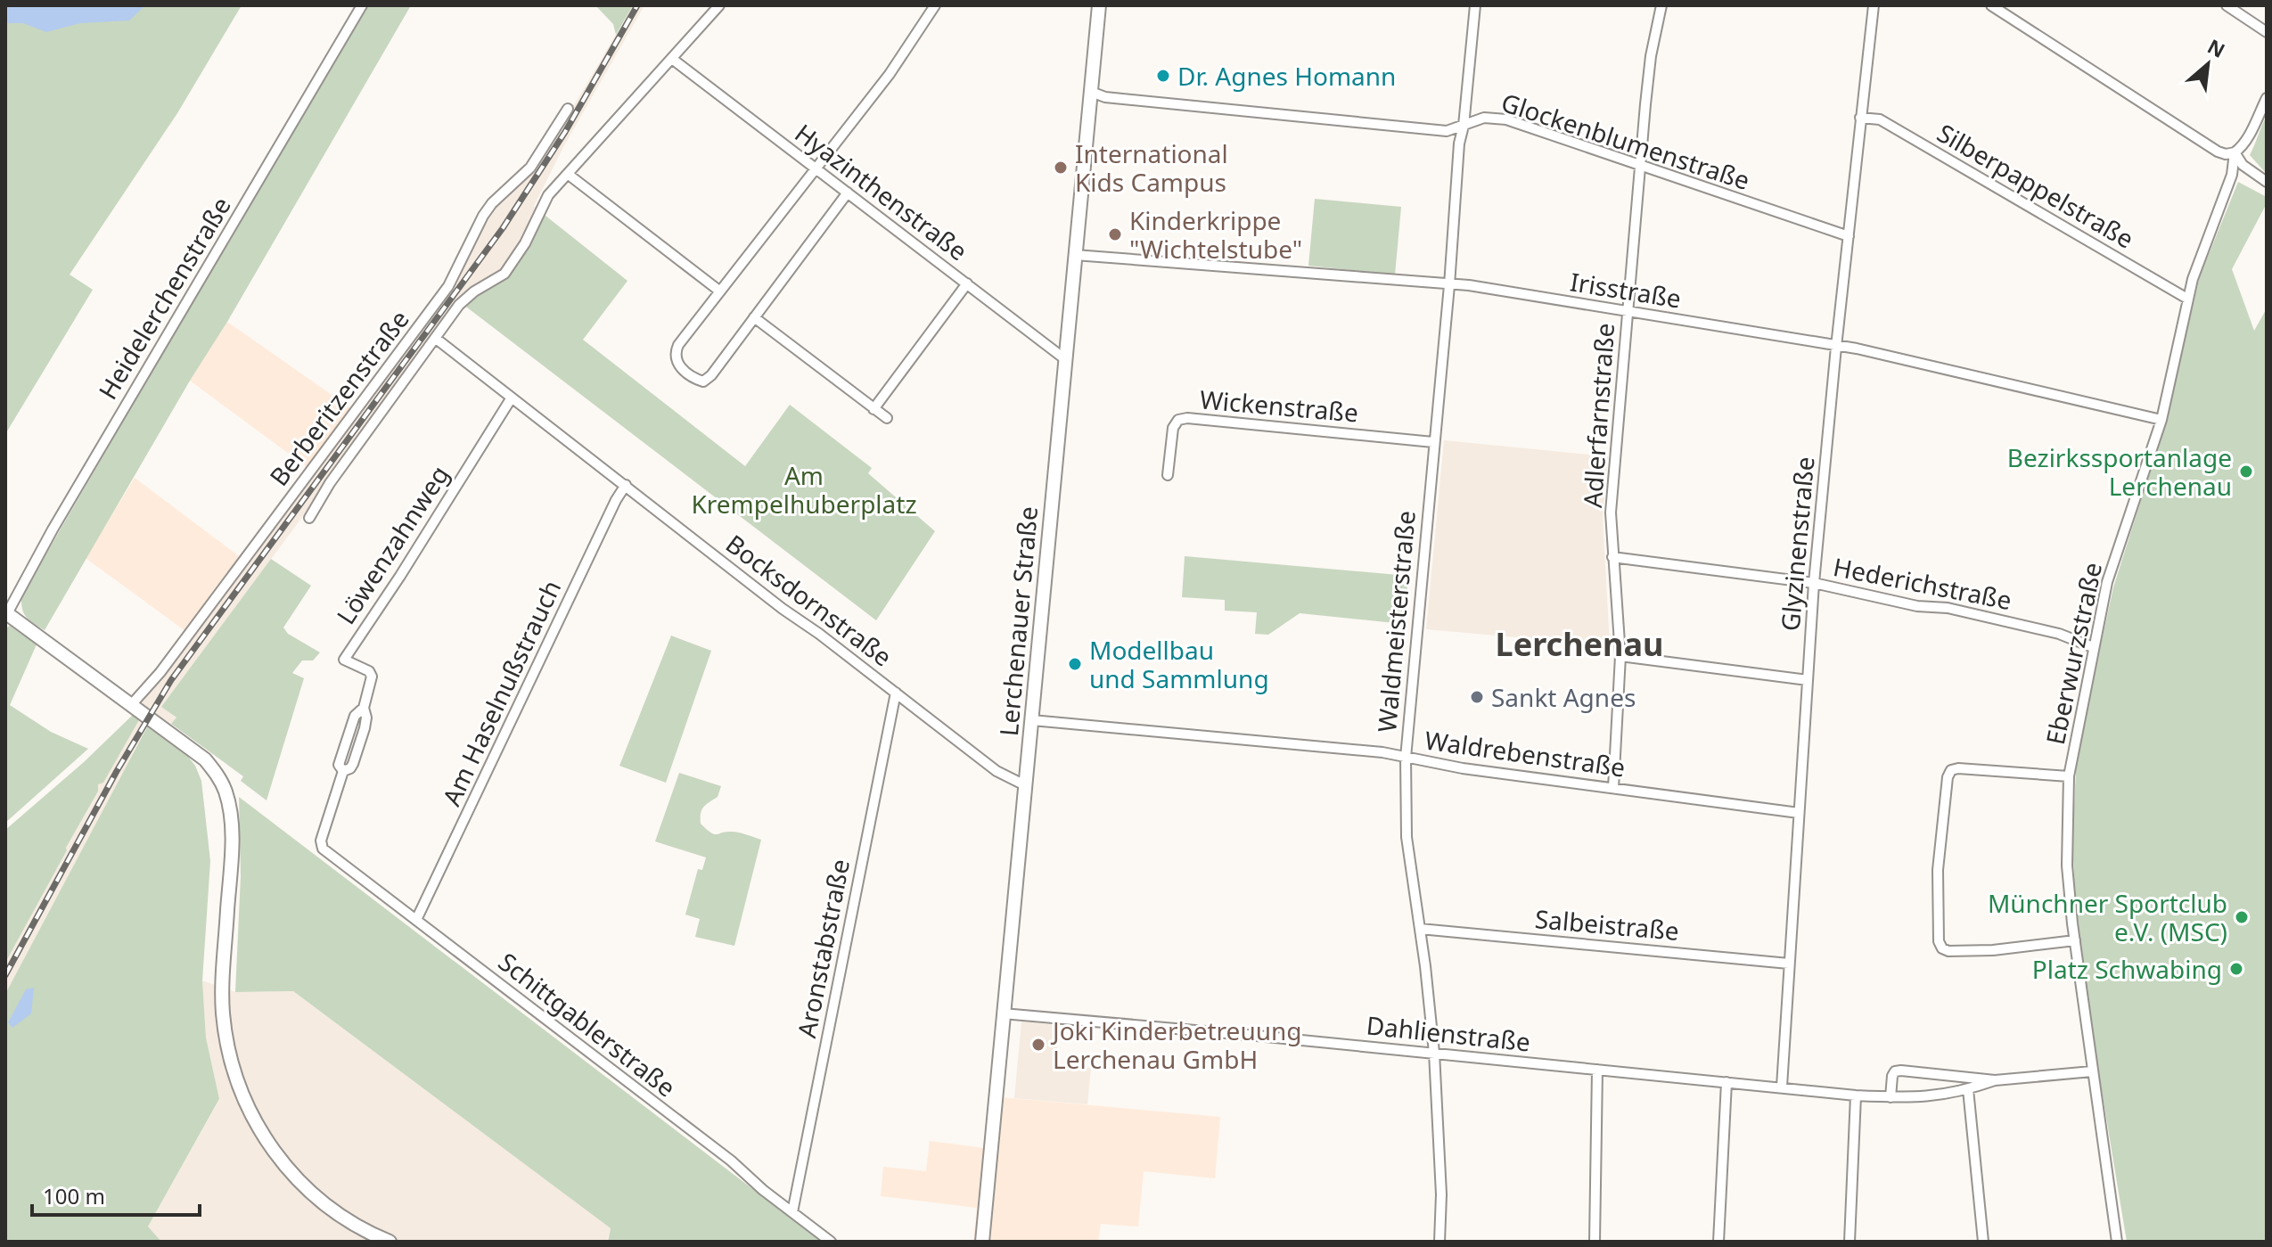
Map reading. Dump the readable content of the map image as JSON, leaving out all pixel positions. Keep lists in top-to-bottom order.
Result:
{
  "streets": {
    "main road": ["Lerchenauer Straße"],
    "street": [
      "Glockenblumenstraße",
      "Silberpappelstraße",
      "Hyazinthenstraße",
      "Irisstraße",
      "Heidelerchenstraße",
      "Berberitzenstraße",
      "Wickenstraße",
      "Adlerfarnstraße",
      "Glyzinenstraße",
      "Löwenzahnweg",
      "Hederichstraße",
      "Bocksdornstraße",
      "Waldmeisterstraße",
      "Eberwurzstraße",
      "Am Haselnußstrauch",
      "Waldrebenstraße",
      "Salbeistraße",
      "Aronstabstraße",
      "Schittgablerstraße",
      "Dahlienstraße"
    ]
  },
  "crossings": [
    ["Glockenblumenstraße", "Adlerfarnstraße"],
    ["Glockenblumenstraße", "Glyzinenstraße"],
    ["Glockenblumenstraße", "Lerchenauer Straße"],
    ["Glockenblumenstraße", "Waldmeisterstraße"],
    ["Silberpappelstraße", "Glyzinenstraße"],
    ["Silberpappelstraße", "Eberwurzstraße"],
    ["Hyazinthenstraße", "Berberitzenstraße"],
    ["Hyazinthenstraße", "Lerchenauer Straße"],
    ["Irisstraße", "Adlerfarnstraße"],
    ["Irisstraße", "Glyzinenstraße"],
    ["Irisstraße", "Lerchenauer Straße"],
    ["Irisstraße", "Waldmeisterstraße"],
    ["Irisstraße", "Eberwurzstraße"],
    ["Berberitzenstraße", "Bocksdornstraße"],
    ["Wickenstraße", "Waldmeisterstraße"],
    ["Adlerfarnstraße", "Hederichstraße"],
    ["Adlerfarnstraße", "Waldrebenstraße"],
    ["Glyzinenstraße", "Hederichstraße"],
    ["Glyzinenstraße", "Waldrebenstraße"],
    ["Glyzinenstraße", "Salbeistraße"],
    ["Glyzinenstraße", "Dahlienstraße"],
    ["Löwenzahnweg", "Bocksdornstraße"],
    ["Löwenzahnweg", "Schittgablerstraße"],
    ["Hederichstraße", "Eberwurzstraße"],
    ["Bocksdornstraße", "Lerchenauer Straße"],
    ["Bocksdornstraße", "Am Haselnußstrauch"],
    ["Bocksdornstraße", "Aronstabstraße"],
    ["Lerchenauer Straße", "Waldrebenstraße"],
    ["Lerchenauer Straße", "Dahlienstraße"],
    ["Waldmeisterstraße", "Waldrebenstraße"],
    ["Waldmeisterstraße", "Salbeistraße"],
    ["Waldmeisterstraße", "Dahlienstraße"],
    ["Eberwurzstraße", "Dahlienstraße"],
    ["Am Haselnußstrauch", "Schittgablerstraße"],
    ["Aronstabstraße", "Schittgablerstraße"]
  ],
  "districts": ["Lerchenau"],
  "parks": ["Am Krempelhuberplatz"],
  "places": [
    "Dr. Agnes Homann",
    "International Kids Campus",
    "Kinderkrippe \"Wichtelstube\"",
    "Bezirkssportanlage Lerchenau",
    "Modellbau und Sammlung",
    "Sankt Agnes",
    "Münchner Sportclub e.V. (MSC)",
    "Platz Schwabing",
    "Joki Kinderbetreuung Lerchenau GmbH"
  ],
  "scale_bar": "100 m",
  "north": "top right"
}
